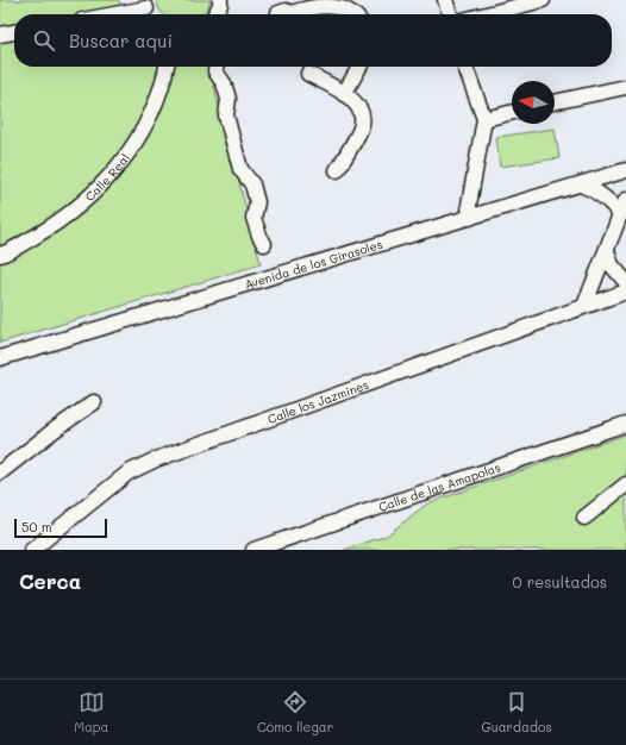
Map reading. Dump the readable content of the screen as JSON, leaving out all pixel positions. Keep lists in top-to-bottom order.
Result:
{
  "streets": {
    "street": [
      "Calle Real",
      "Avenida de los Girasoles",
      "Calle los Jazmines",
      "Calle de las Amapolas"
    ]
  },
  "scale_bar": "50 m",
  "north": "left",
  "page": {
    "search": "Buscar aquí",
    "scale": "50 m",
    "heading": ["Cerca", "0 resultados"],
    "nav": ["Mapa", "Cómo llegar", "Guardados"]
  }
}
